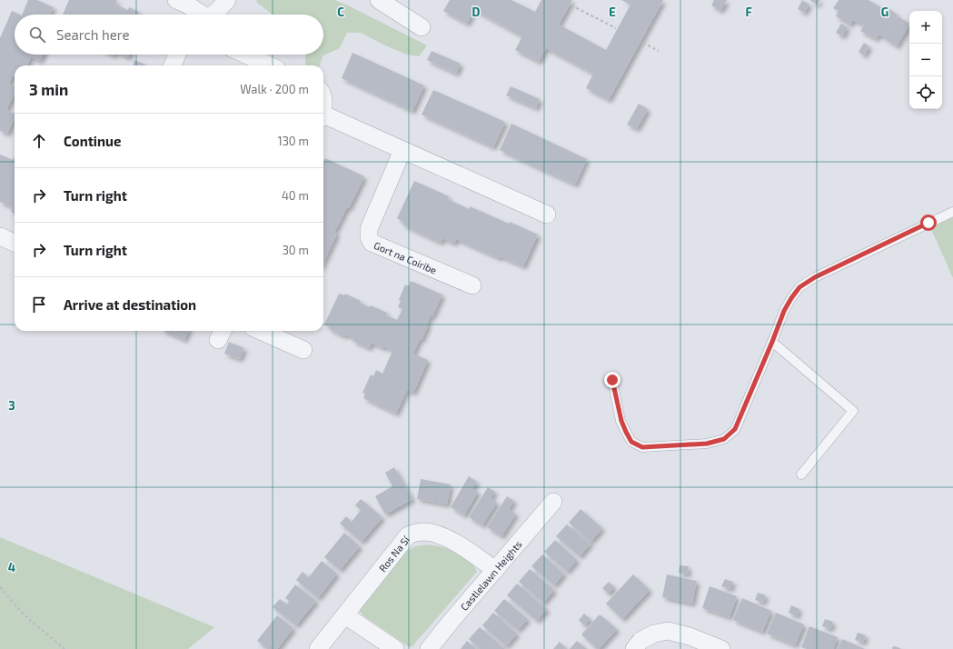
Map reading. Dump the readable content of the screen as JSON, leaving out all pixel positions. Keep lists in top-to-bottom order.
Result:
{
  "streets": {
    "street": ["Gort na Coiribe", "Ros Na Sí", "Castlelawn Heights"]
  },
  "crossings": [
    ["Ros Na Sí", "Castlelawn Heights"]
  ],
  "page": {
    "map_buttons": ["+", "−"],
    "search": "Search here",
    "heading": ["3 min", "Walk · 200 m"],
    "list": [
      ["Continue", "130 m"],
      ["Turn right", "40 m"],
      ["Turn right", "30 m"],
      "Arrive at destination"
    ]
  },
  "grid": {
    "columns": [
      "C",
      "D",
      "E",
      "F",
      "G"
    ],
    "rows": ["3", "4"]
  }
}
